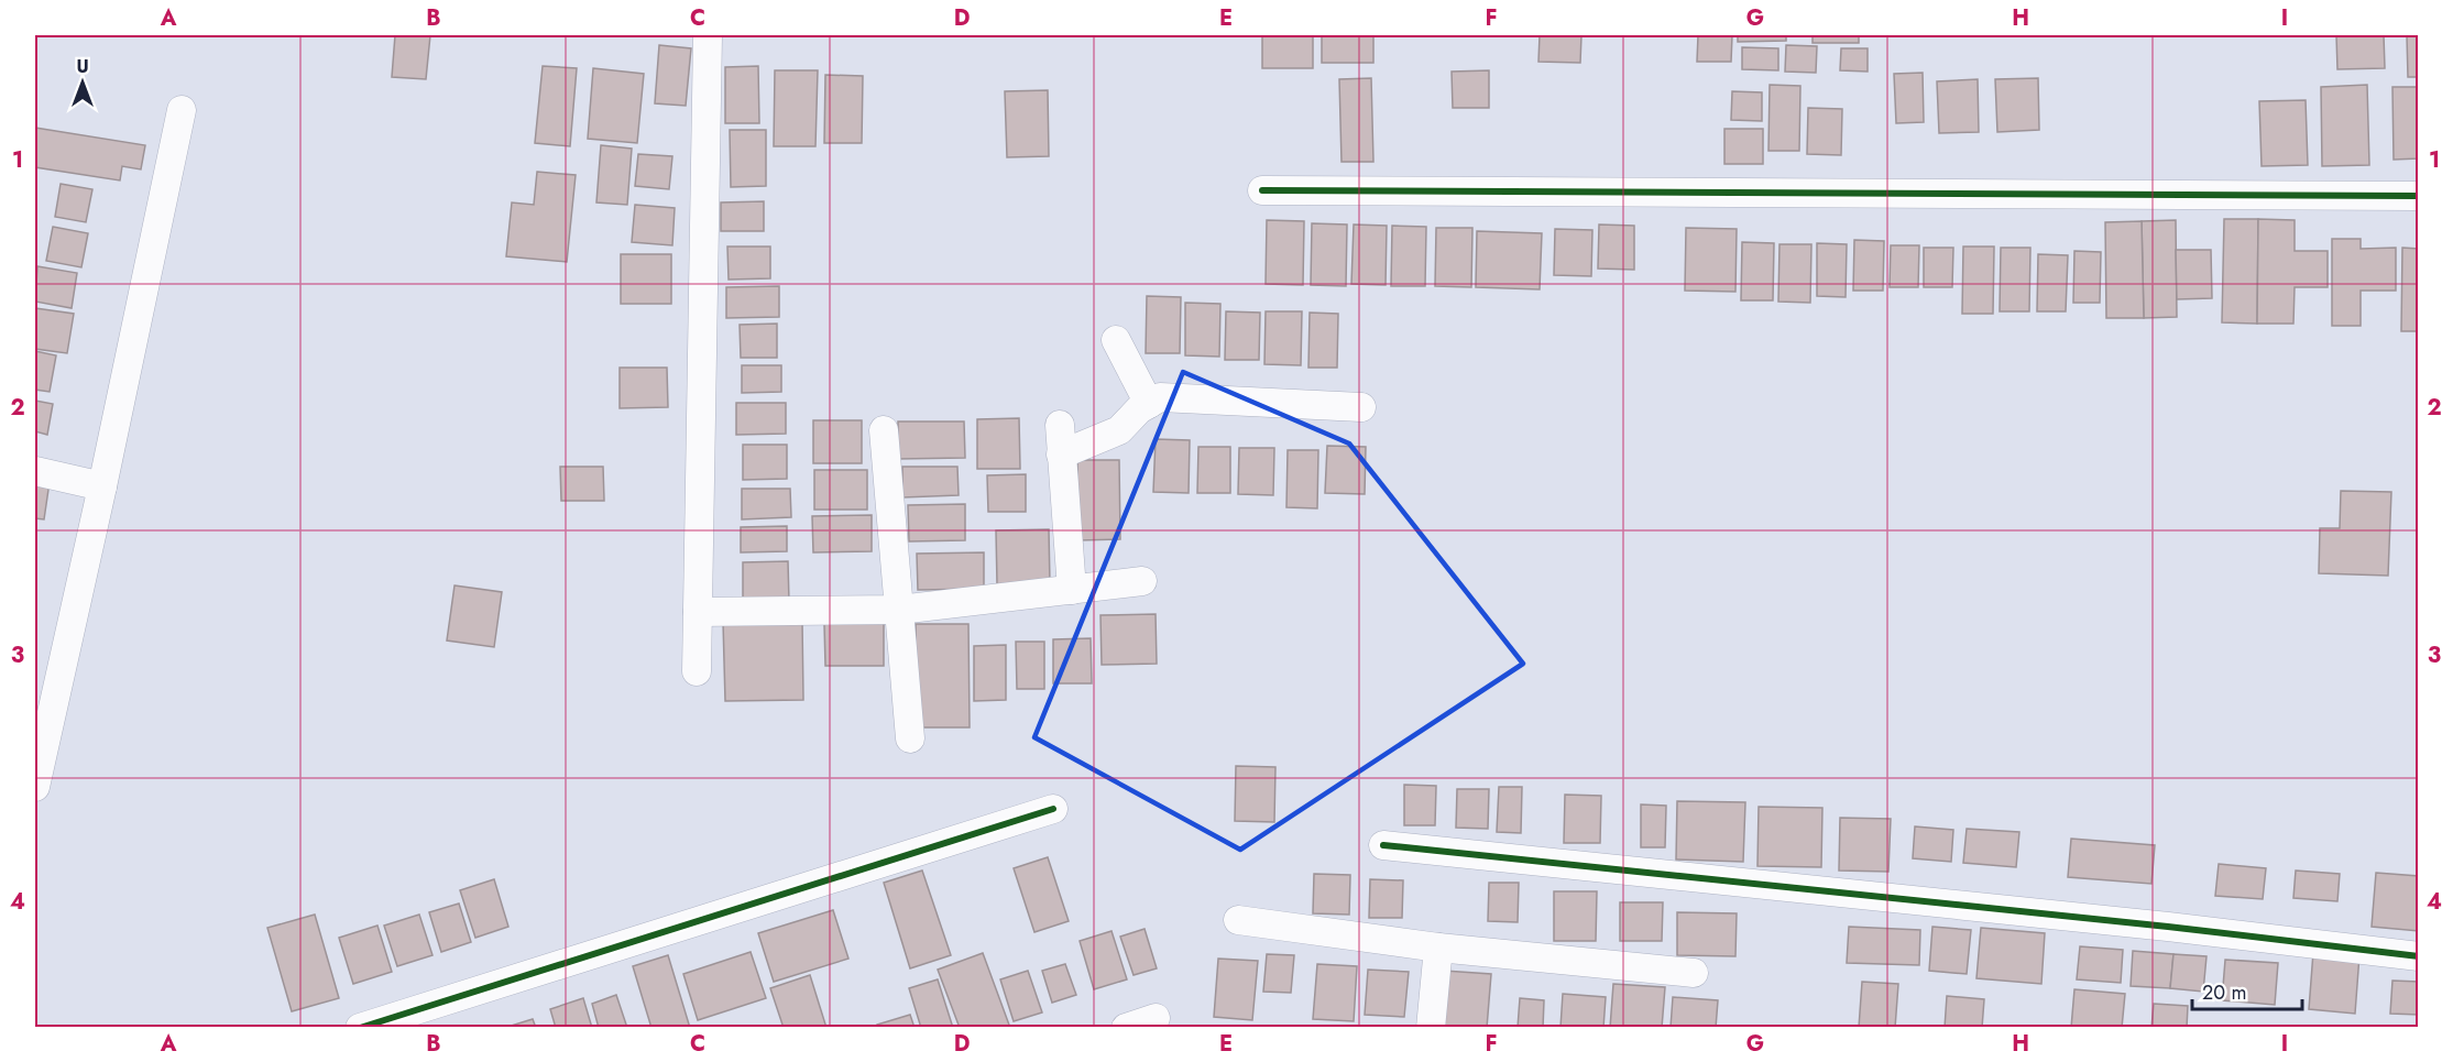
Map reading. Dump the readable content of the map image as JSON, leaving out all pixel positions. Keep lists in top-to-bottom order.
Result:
{
  "scale_bar": "20 m",
  "north": "top",
  "grid": {
    "columns": [
      "A",
      "B",
      "C",
      "D",
      "E",
      "F",
      "G",
      "H",
      "I"
    ],
    "rows": [
      "1",
      "2",
      "3",
      "4"
    ]
  }
}
